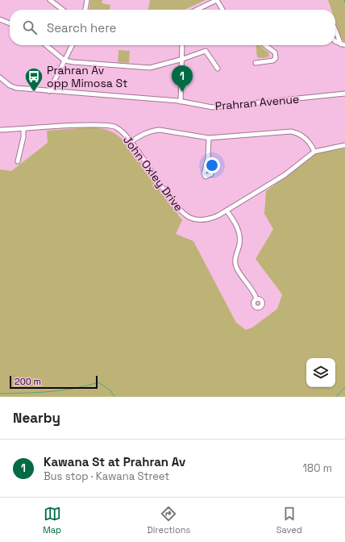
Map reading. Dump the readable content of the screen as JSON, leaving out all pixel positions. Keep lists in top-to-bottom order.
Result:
{
  "streets": {
    "street": ["Prahran Avenue", "John Oxley Drive"]
  },
  "places": {
    "bus stop": ["Prahran Av opp Mimosa St"]
  },
  "scale_bar": "200 m",
  "page": {
    "search": "Search here",
    "pins": "1",
    "scale": "200 m",
    "heading": "Nearby",
    "list": [
      {
        "mark": "1",
        "name": "Kawana St at Prahran Av",
        "note": "Bus stop · Kawana Street",
        "value": "180 m"
      }
    ],
    "nav": ["Map", "Directions", "Saved"]
  }
}
